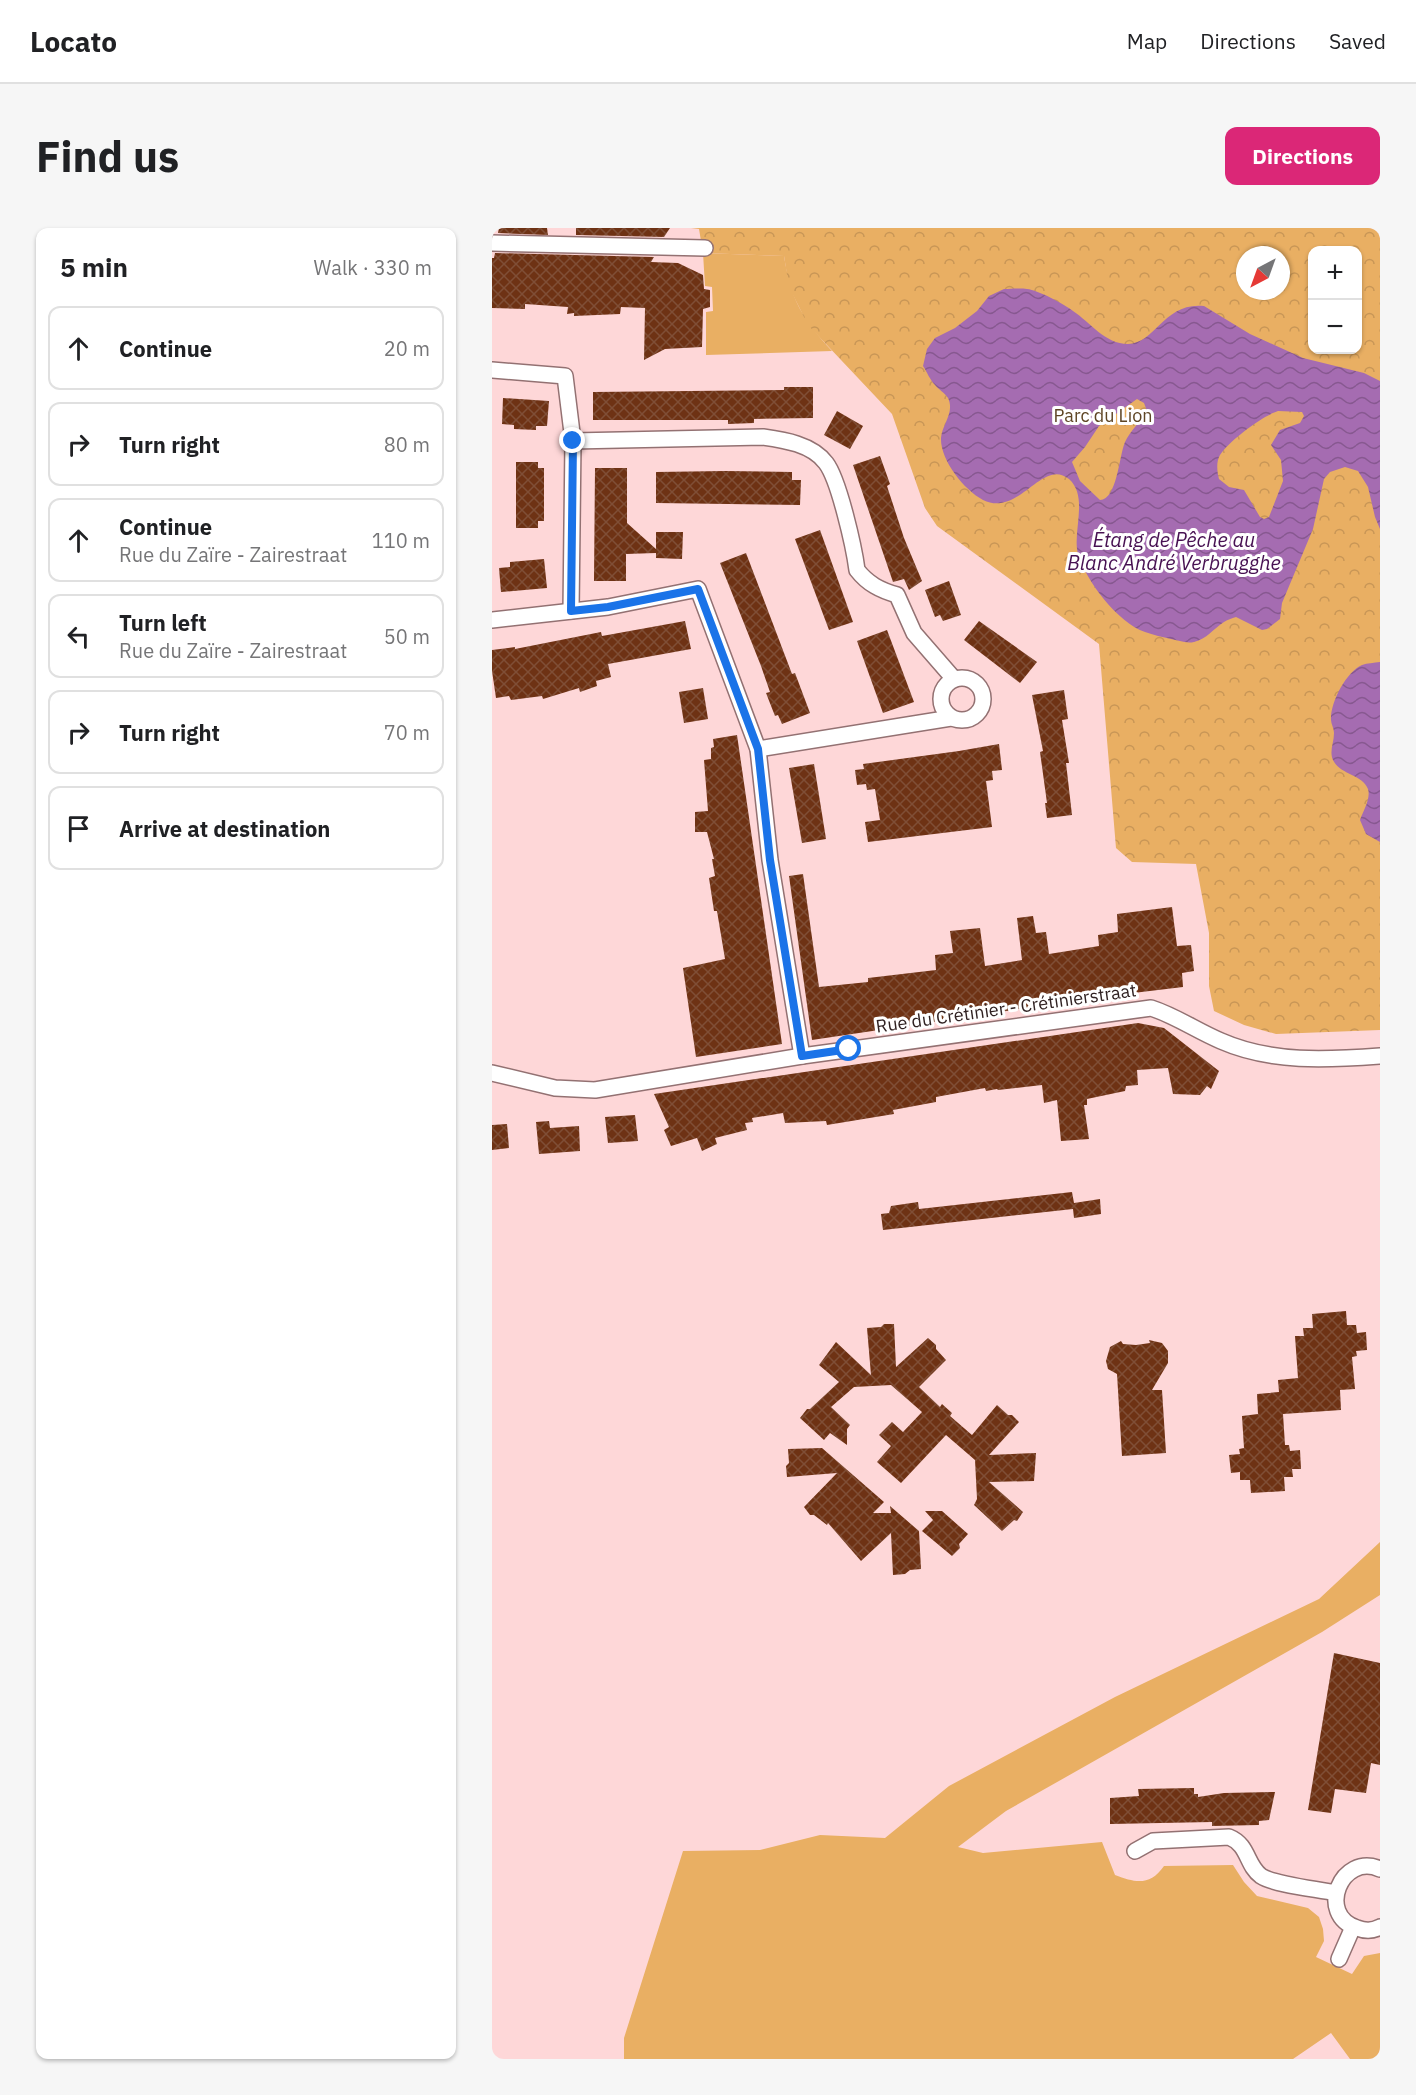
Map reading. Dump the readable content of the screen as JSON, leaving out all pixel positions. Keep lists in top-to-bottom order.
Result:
{
  "streets": {
    "street": ["Rue du Crétinier - Crétinierstraat"]
  },
  "water": ["Étang de Pêche au Blanc André Verbrugghe"],
  "parks": ["Parc du Lion"],
  "north": "bottom left",
  "page": {
    "header": "Locato",
    "nav": ["Map", "Directions", "Saved"],
    "buttons": "Directions",
    "title": "Find us",
    "heading": ["5 min", "Walk · 330 m"],
    "map_buttons": ["+", "−"],
    "list": [
      ["Continue", "20 m"],
      ["Turn right", "80 m"],
      ["Continue", "Rue du Zaïre - Zairestraat", "110 m"],
      ["Turn left", "Rue du Zaïre - Zairestraat", "50 m"],
      ["Turn right", "70 m"],
      "Arrive at destination"
    ]
  }
}
